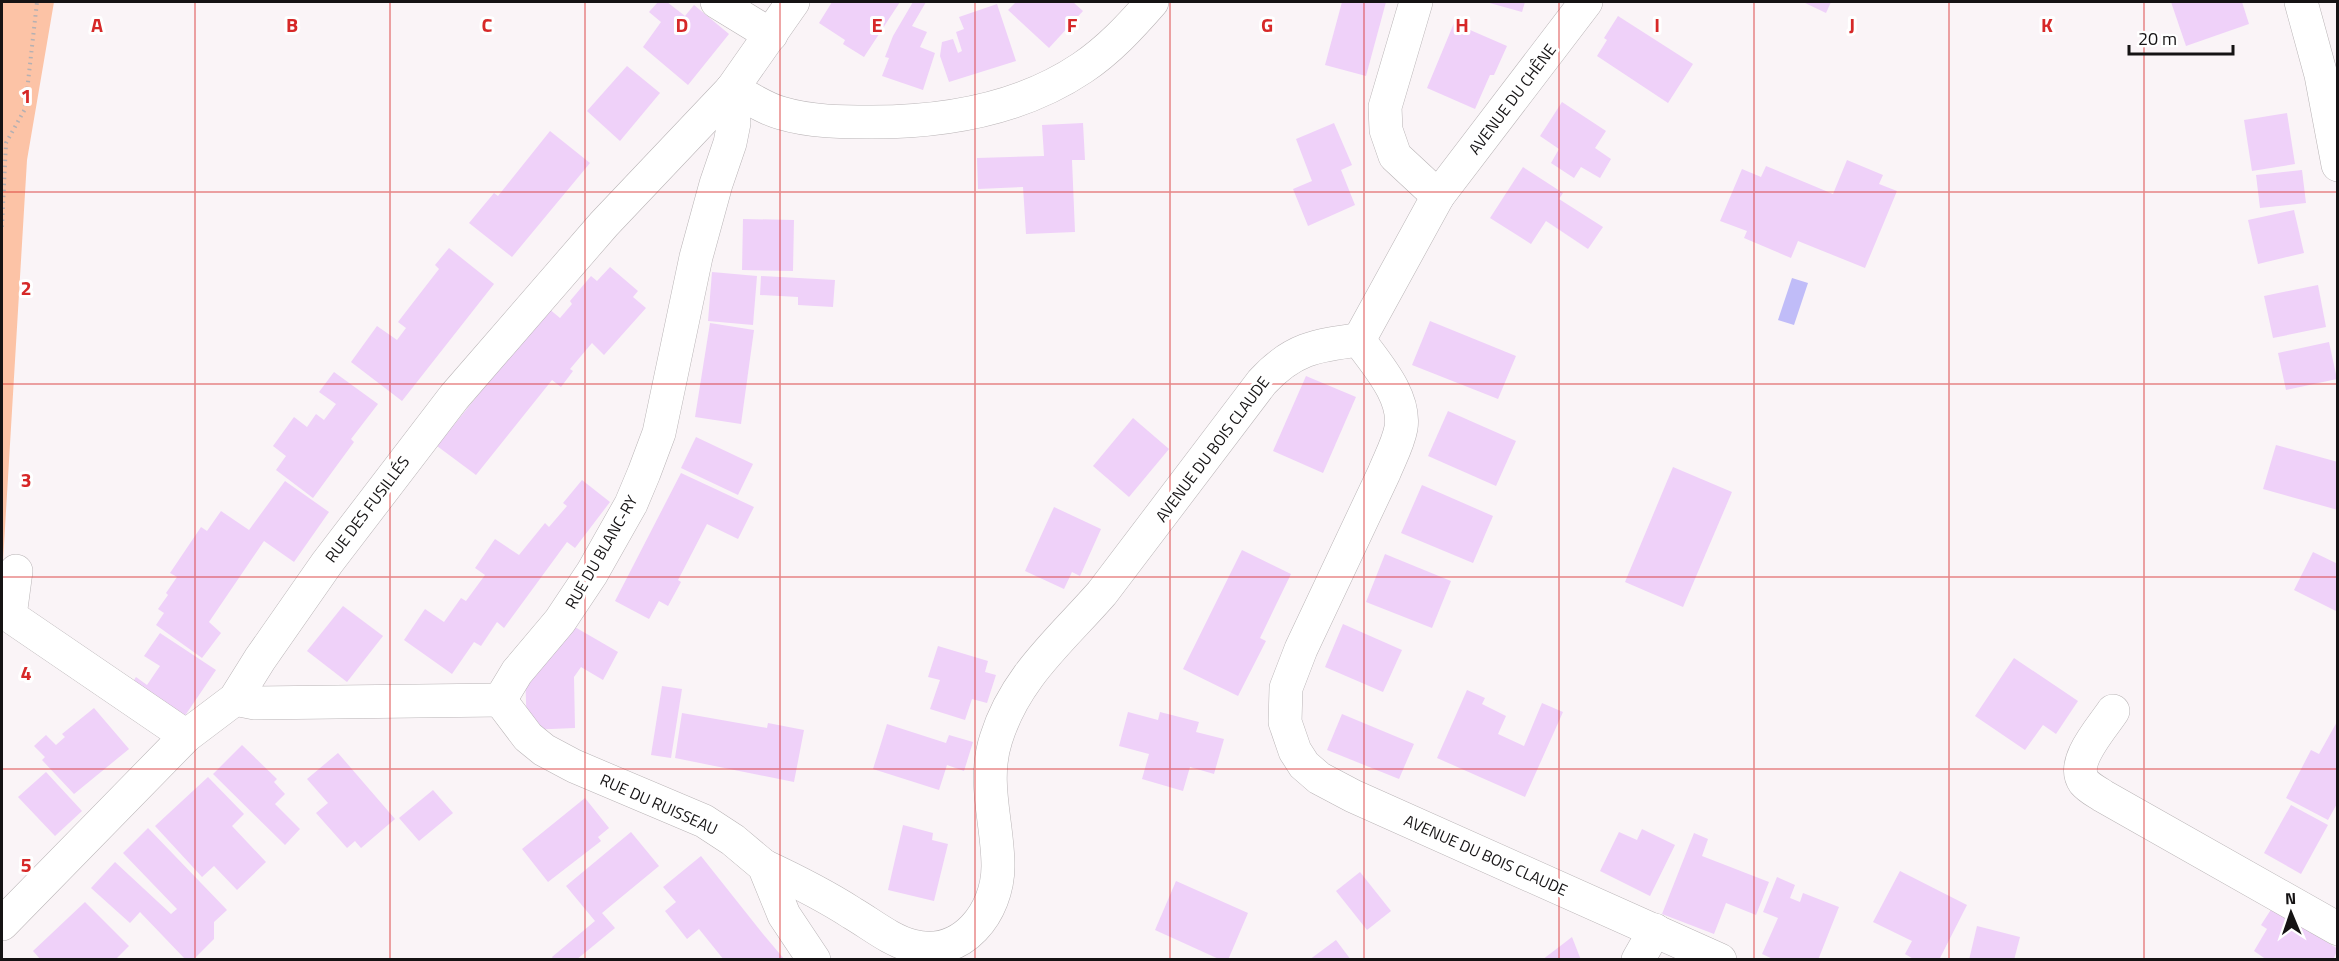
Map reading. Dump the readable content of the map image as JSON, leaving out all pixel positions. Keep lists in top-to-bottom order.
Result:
{
  "streets": {
    "street": [
      "AVENUE DU CHÊNE",
      "AVENUE DU BOIS CLAUDE",
      "RUE DES FUSILLÉS",
      "RUE DU BLANC-RY",
      "RUE DU RUISSEAU"
    ]
  },
  "crossings": [
    ["AVENUE DU CHÊNE", "AVENUE DU BOIS CLAUDE"],
    ["AVENUE DU BOIS CLAUDE", "RUE DU RUISSEAU"],
    ["RUE DES FUSILLÉS", "RUE DU BLANC-RY"],
    ["RUE DU BLANC-RY", "RUE DU RUISSEAU"]
  ],
  "scale_bar": "20 m",
  "north": "top",
  "grid": {
    "columns": [
      "A",
      "B",
      "C",
      "D",
      "E",
      "F",
      "G",
      "H",
      "I",
      "J",
      "K"
    ],
    "rows": [
      "1",
      "2",
      "3",
      "4",
      "5"
    ]
  }
}
